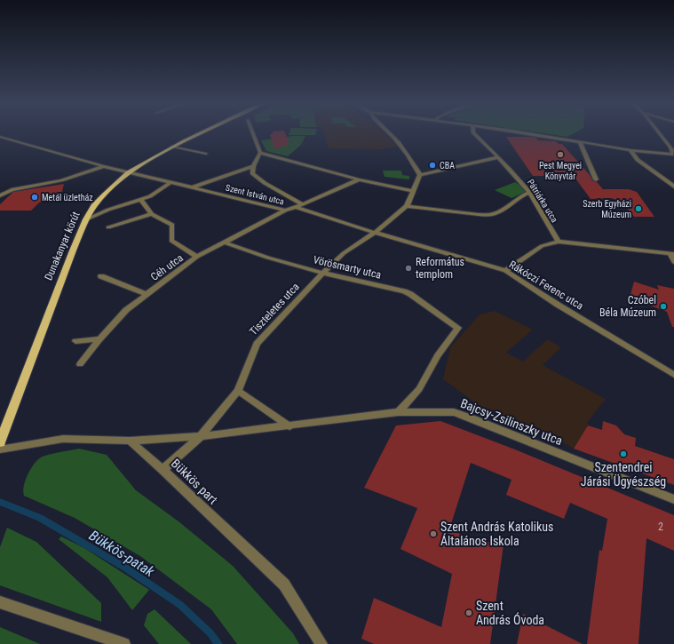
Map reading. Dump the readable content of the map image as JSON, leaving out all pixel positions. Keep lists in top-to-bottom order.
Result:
{
  "streets": {
    "main road": ["Dunakanyar körút"],
    "street": [
      "Szent István utca",
      "Pátriárka utca",
      "Céh utca",
      "Vörösmarty utca",
      "Rákóczi Ferenc utca",
      "Tiszteletes utca",
      "Bajcsy-Zsilinszky utca",
      "Bükkös part"
    ]
  },
  "crossings": [
    ["Szent István utca", "Dunakanyar körút"],
    ["Szent István utca", "Céh utca"],
    ["Szent István utca", "Rákóczi Ferenc utca"],
    ["Szent István utca", "Tiszteletes utca"],
    ["Céh utca", "Vörösmarty utca"],
    ["Vörösmarty utca", "Tiszteletes utca"],
    ["Vörösmarty utca", "Bajcsy-Zsilinszky utca"],
    ["Rákóczi Ferenc utca", "Tiszteletes utca"],
    ["Tiszteletes utca", "Bajcsy-Zsilinszky utca"],
    ["Tiszteletes utca", "Bükkös part"],
    ["Bajcsy-Zsilinszky utca", "Bükkös part"]
  ],
  "water": ["Bükkös-patak"],
  "places": [
    "Pest Megyei Könyvtár",
    "CBA",
    "Metál üzletház",
    "Szerb Egyházi Múzeum",
    "Református templom",
    "Czóbel Béla Múzeum",
    "Szentendrei Járási Ügyészség",
    "Szent András Katolikus Általános Iskola",
    "Szent András Óvoda"
  ],
  "house_numbers": ["2"]
}
